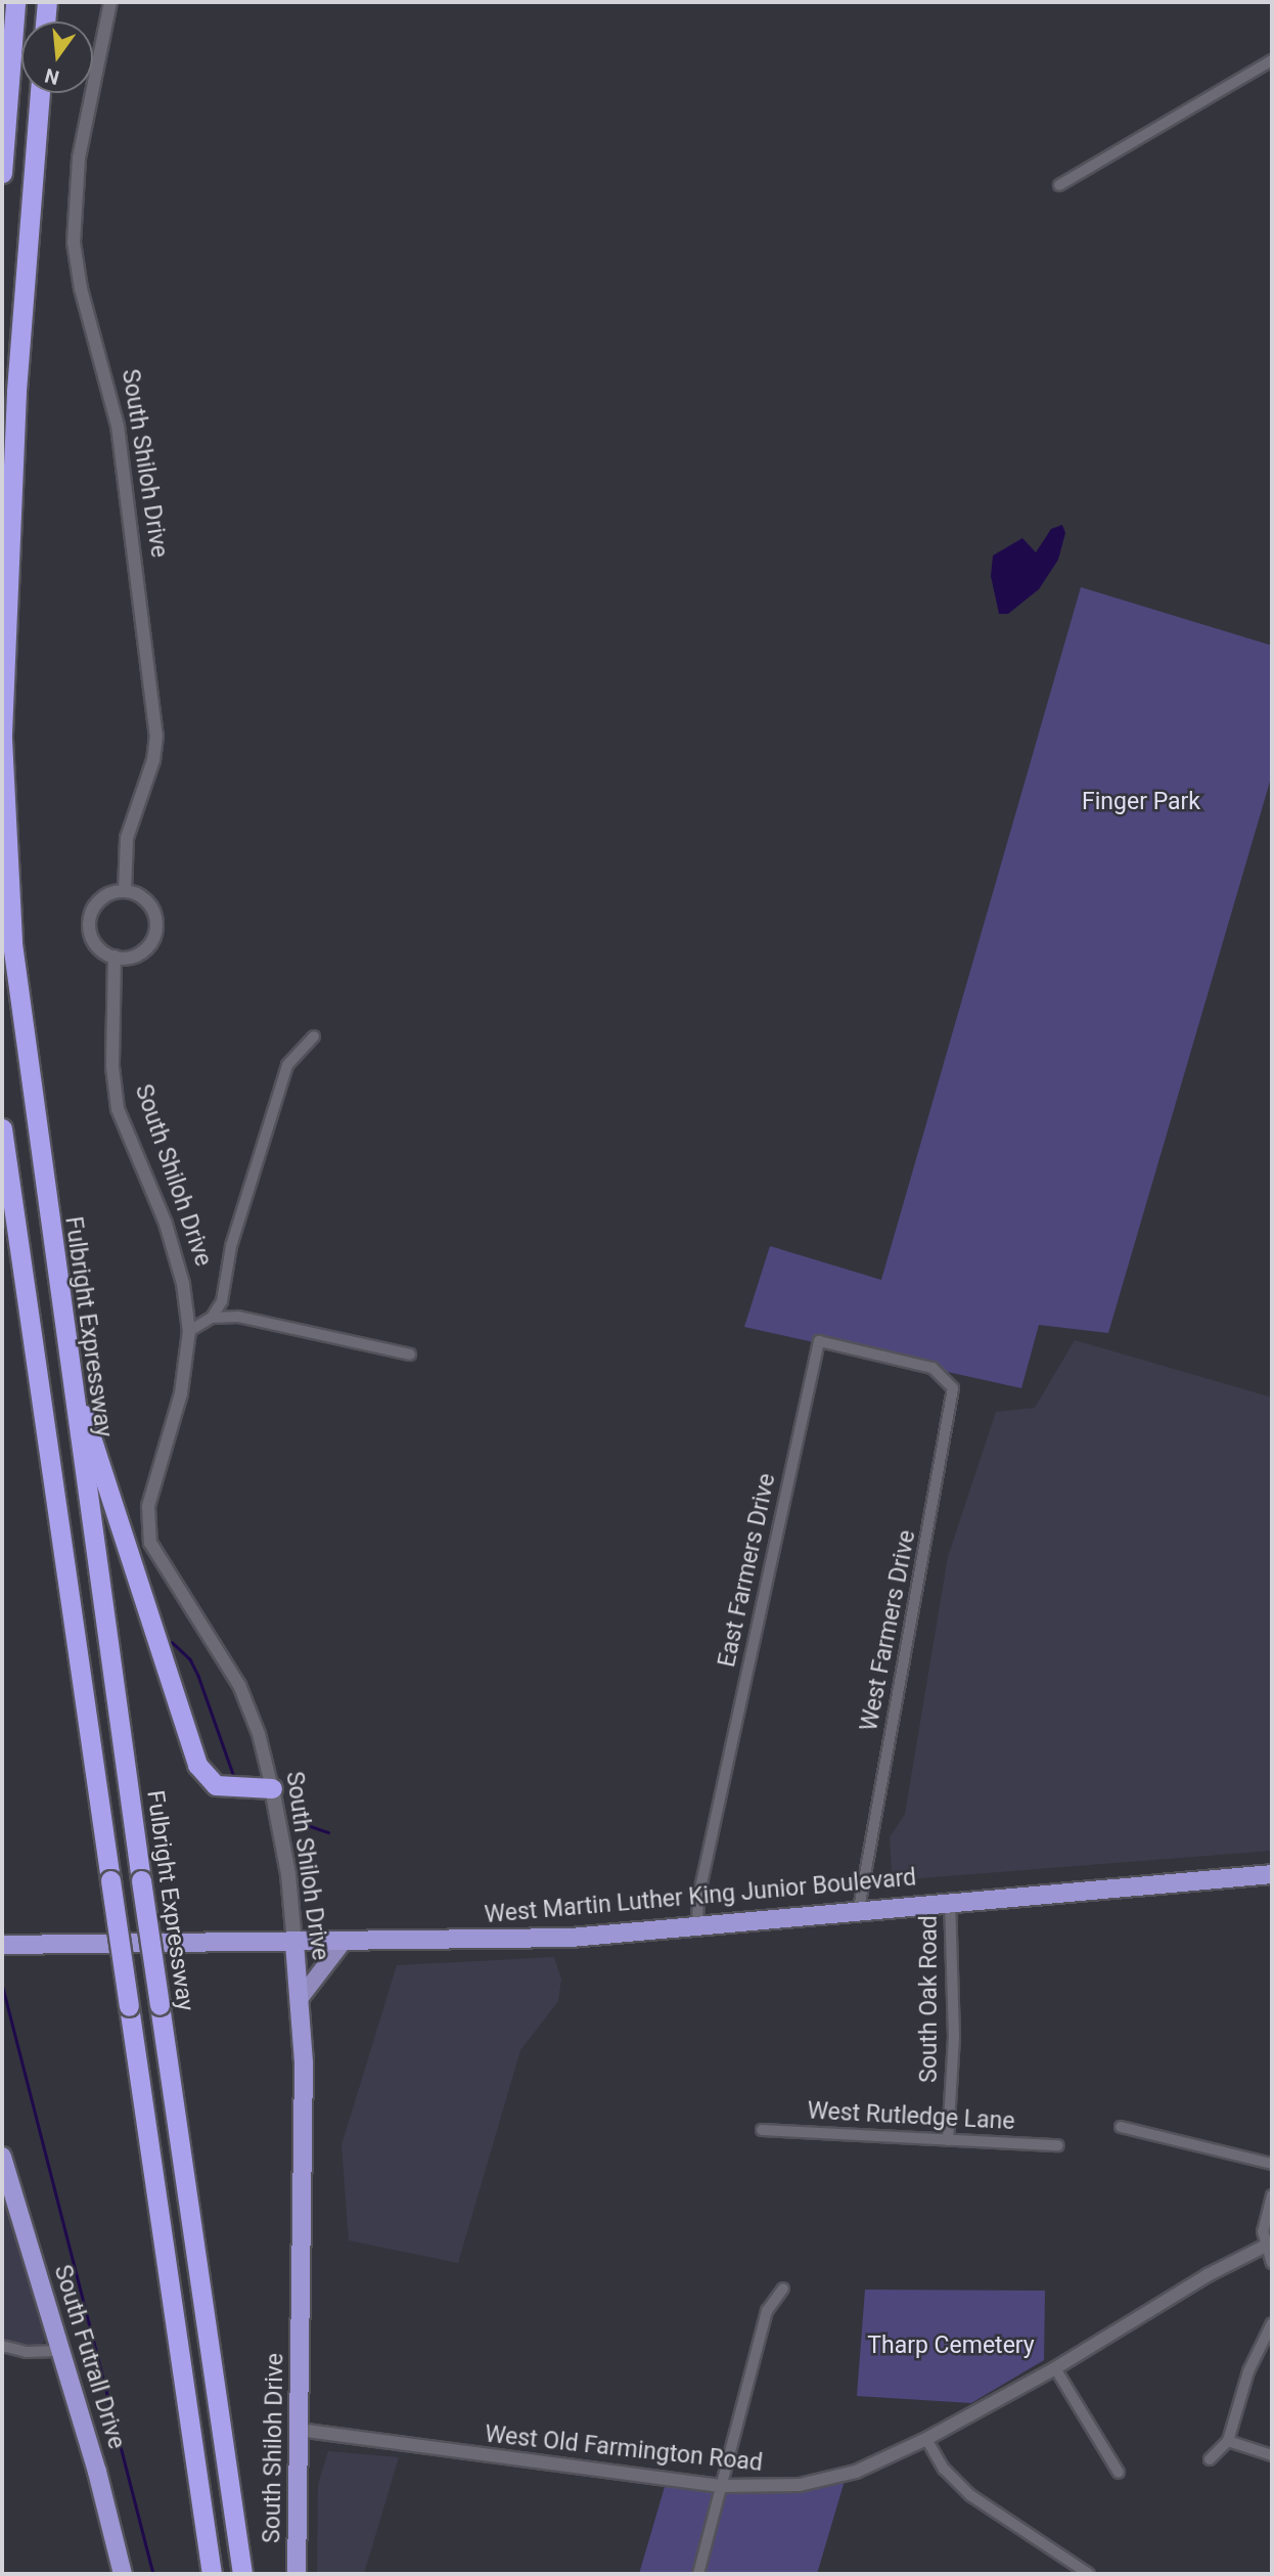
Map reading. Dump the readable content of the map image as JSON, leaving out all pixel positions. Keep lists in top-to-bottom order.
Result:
{
  "streets": {
    "highway": [
      "South Shiloh Drive",
      "Fulbright Expressway",
      "West Martin Luther King Junior Boulevard",
      "South Futrall Drive"
    ],
    "street": [
      "East Farmers Drive",
      "West Farmers Drive",
      "South Oak Road",
      "West Rutledge Lane",
      "West Old Farmington Road"
    ]
  },
  "crossings": [
    ["South Shiloh Drive", "West Martin Luther King Junior Boulevard"],
    ["South Shiloh Drive", "West Old Farmington Road"],
    ["East Farmers Drive", "West Farmers Drive"],
    ["East Farmers Drive", "West Martin Luther King Junior Boulevard"],
    ["West Farmers Drive", "West Martin Luther King Junior Boulevard"],
    ["West Martin Luther King Junior Boulevard", "South Oak Road"],
    ["South Oak Road", "West Rutledge Lane"]
  ],
  "parks": ["Finger Park", "Tharp Cemetery"],
  "north": "bottom"
}
